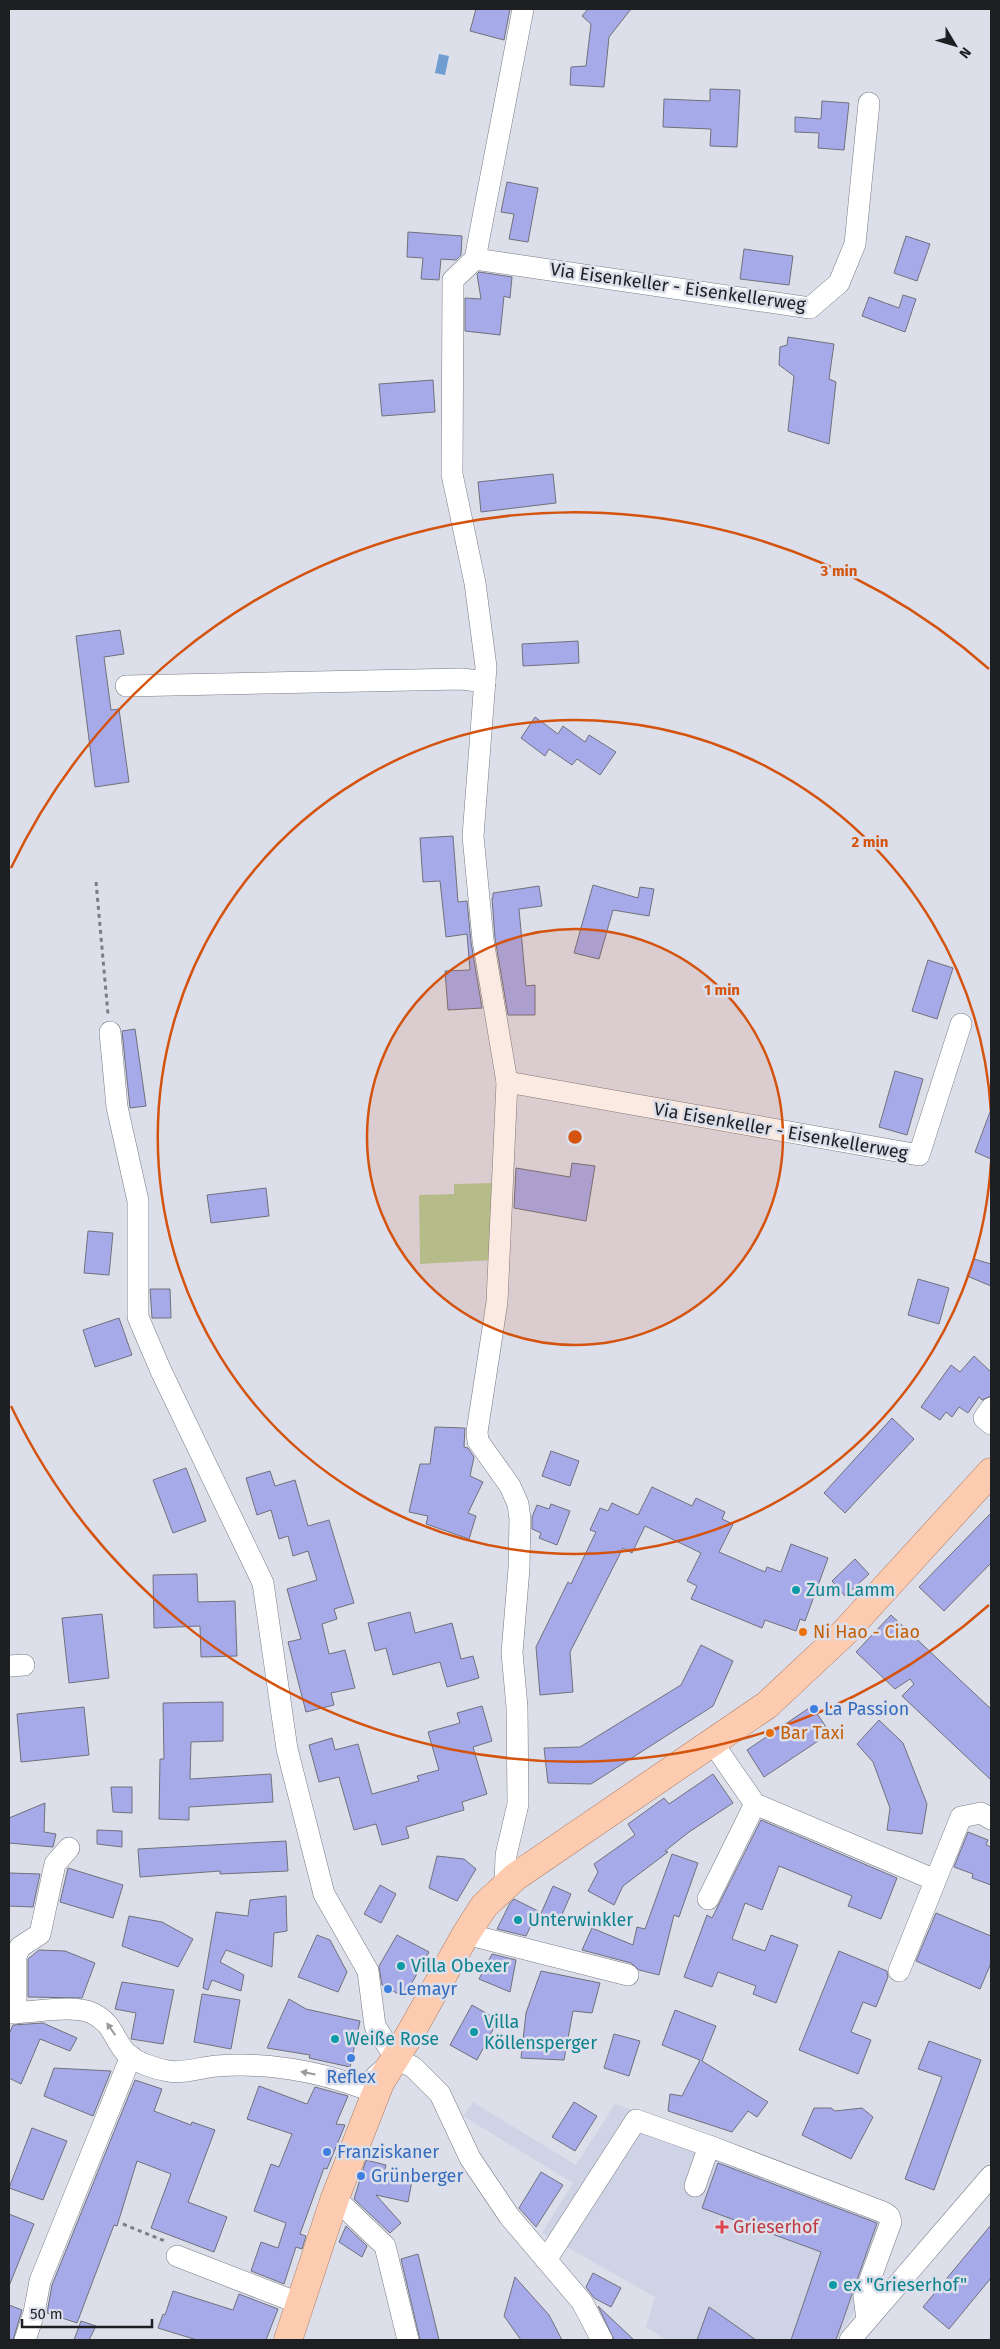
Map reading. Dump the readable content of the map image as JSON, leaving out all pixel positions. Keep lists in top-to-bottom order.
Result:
{
  "streets": {
    "street": ["Via Eisenkeller - Eisenkellerweg"]
  },
  "places": {
    "other": [
      "Zum Lamm",
      "Ni Hao - Ciao",
      "La Passion",
      "Bar Taxi",
      "Unterwinkler",
      "Villa Obexer",
      "Lemayr",
      "Villa Köllensperger",
      "Weiße Rose",
      "Reflex",
      "Franziskaner",
      "Grünberger",
      "ex \"Grieserhof\""
    ],
    "health": ["Grieserhof"]
  },
  "scale_bar": "50 m",
  "north": "bottom right",
  "rings": ["3 min", "2 min", "1 min"]
}
